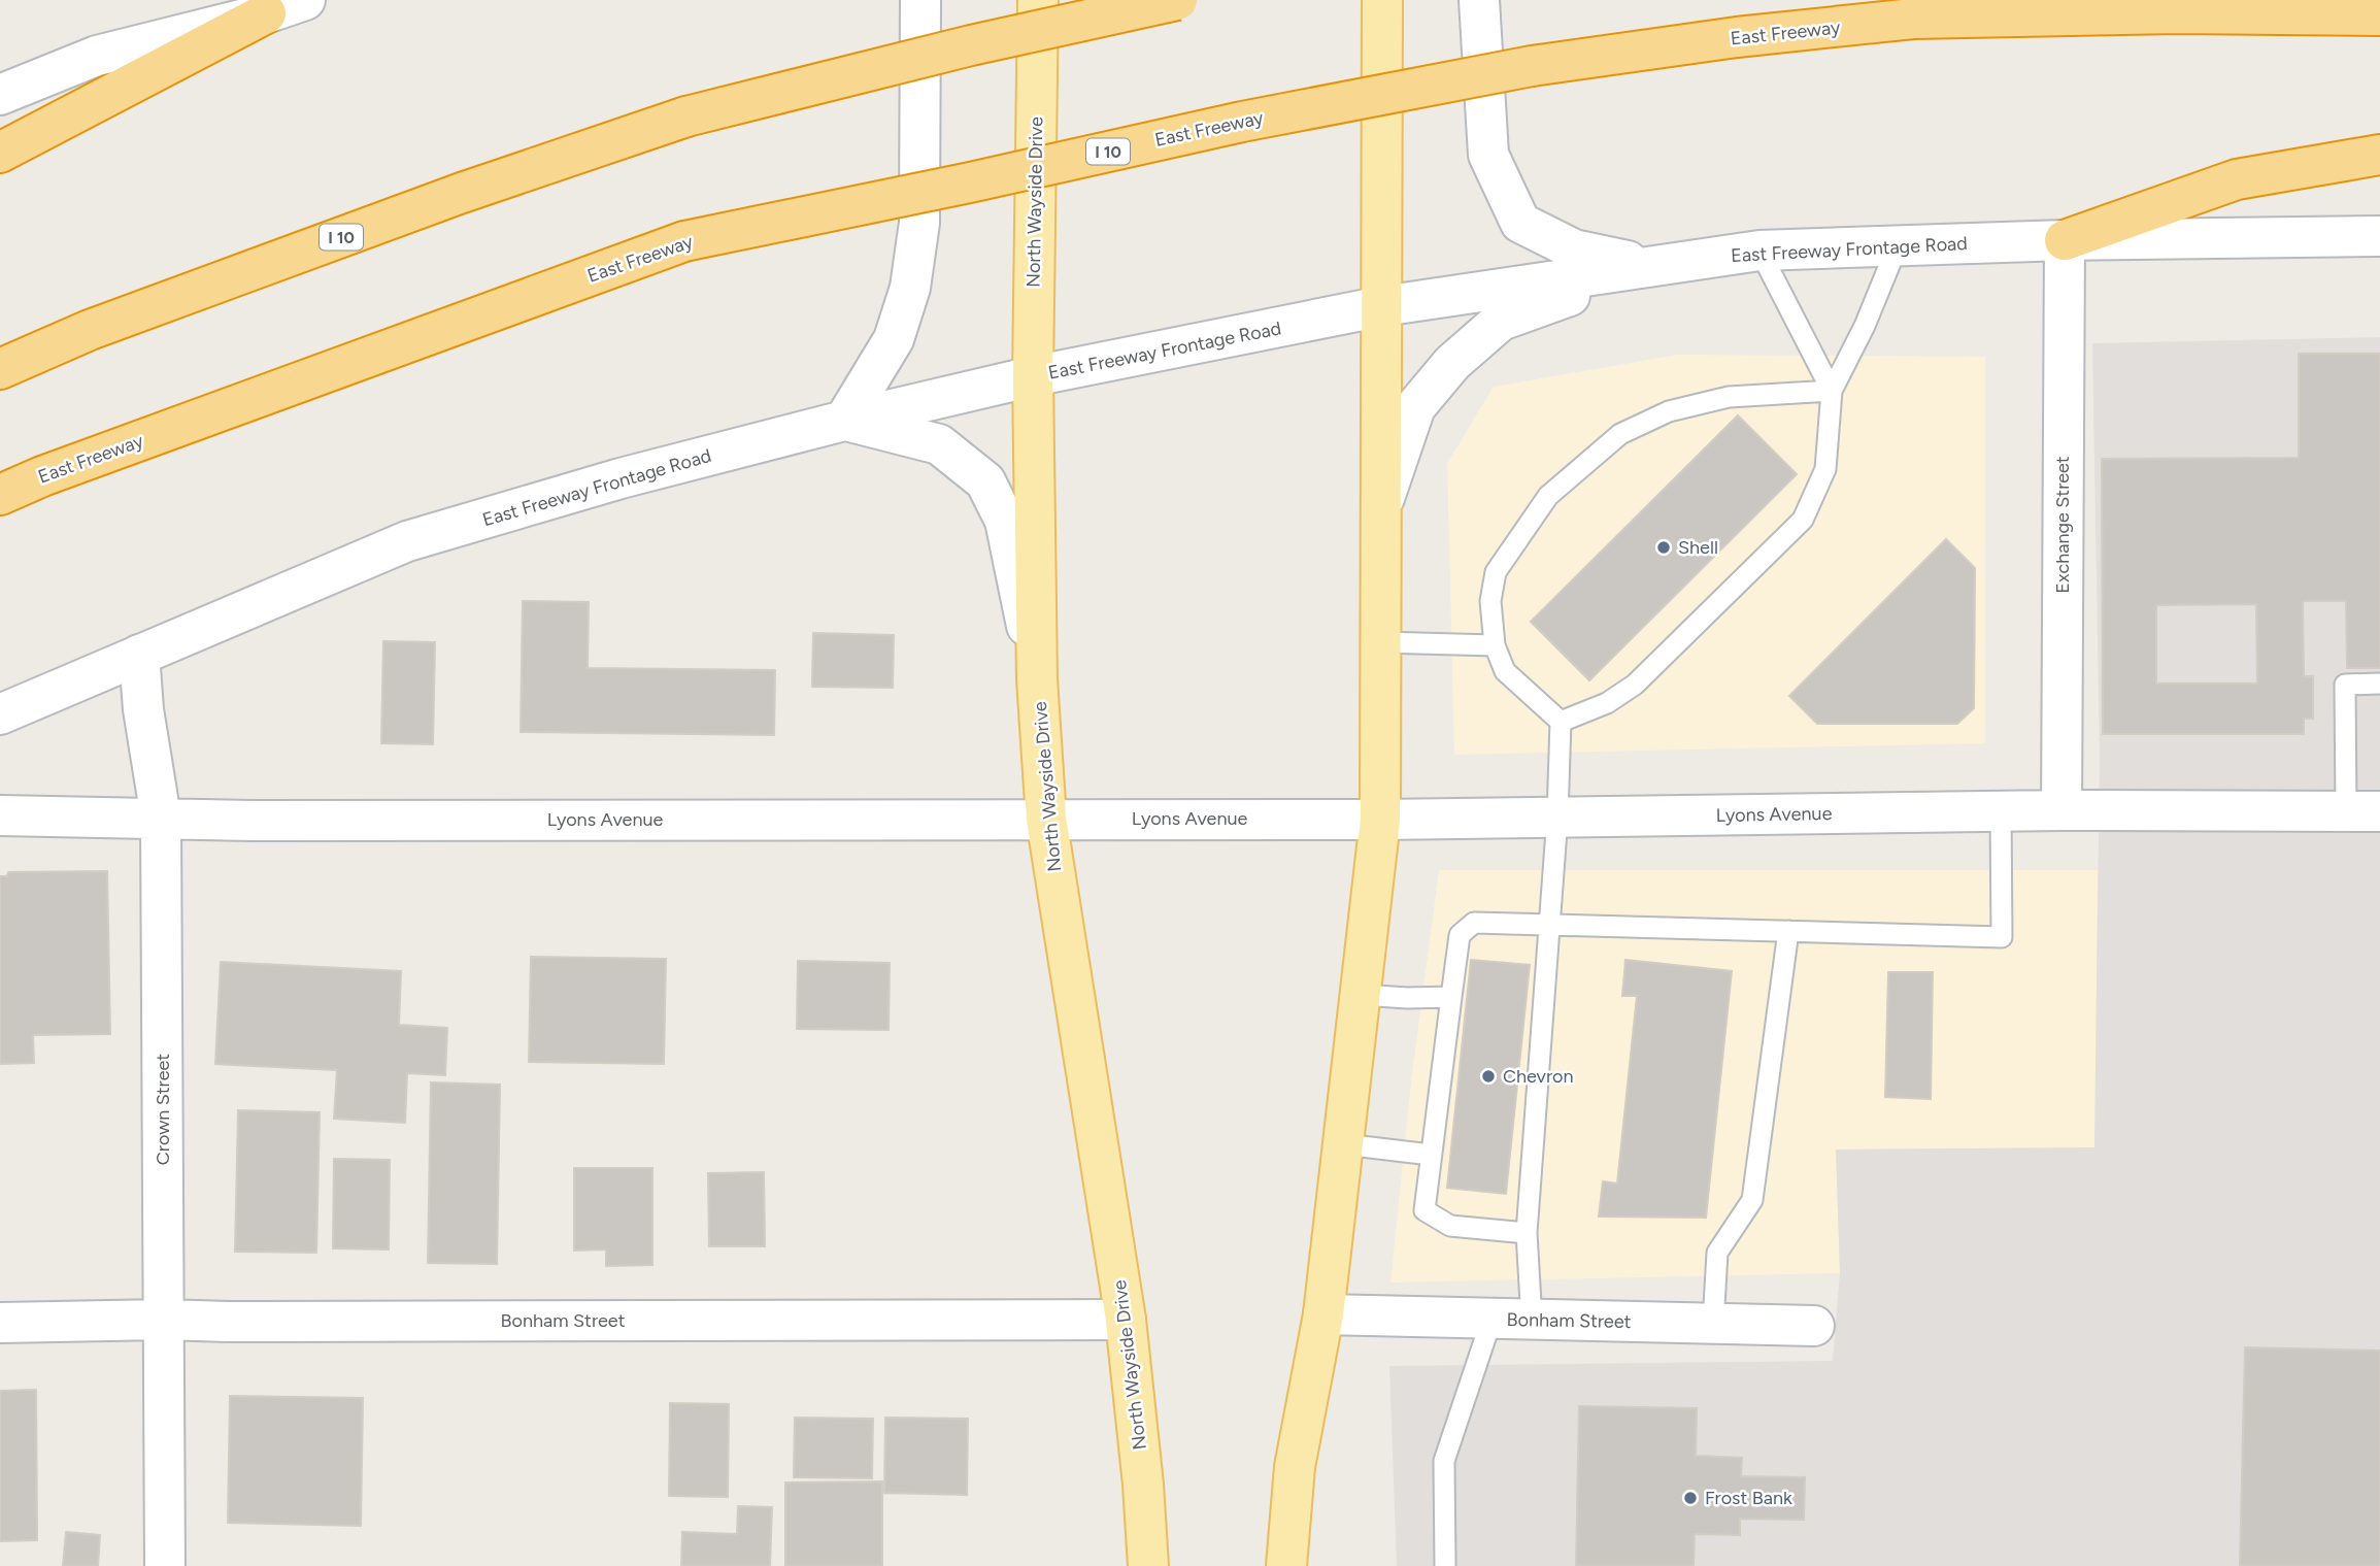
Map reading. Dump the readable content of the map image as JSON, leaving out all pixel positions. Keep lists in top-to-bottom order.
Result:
{
  "streets": {
    "highway": ["East Freeway", "I 10"],
    "main road": ["North Wayside Drive"],
    "street": [
      "East Freeway Frontage Road",
      "Exchange Street",
      "Lyons Avenue",
      "Crown Street",
      "Bonham Street"
    ]
  },
  "crossings": [
    ["North Wayside Drive", "East Freeway Frontage Road"],
    ["North Wayside Drive", "Lyons Avenue"],
    ["North Wayside Drive", "Bonham Street"],
    ["East Freeway Frontage Road", "Exchange Street"],
    ["East Freeway Frontage Road", "Crown Street"],
    ["Exchange Street", "Lyons Avenue"],
    ["Lyons Avenue", "Crown Street"],
    ["Crown Street", "Bonham Street"]
  ],
  "places": ["Shell", "Chevron", "Frost Bank"]
}
